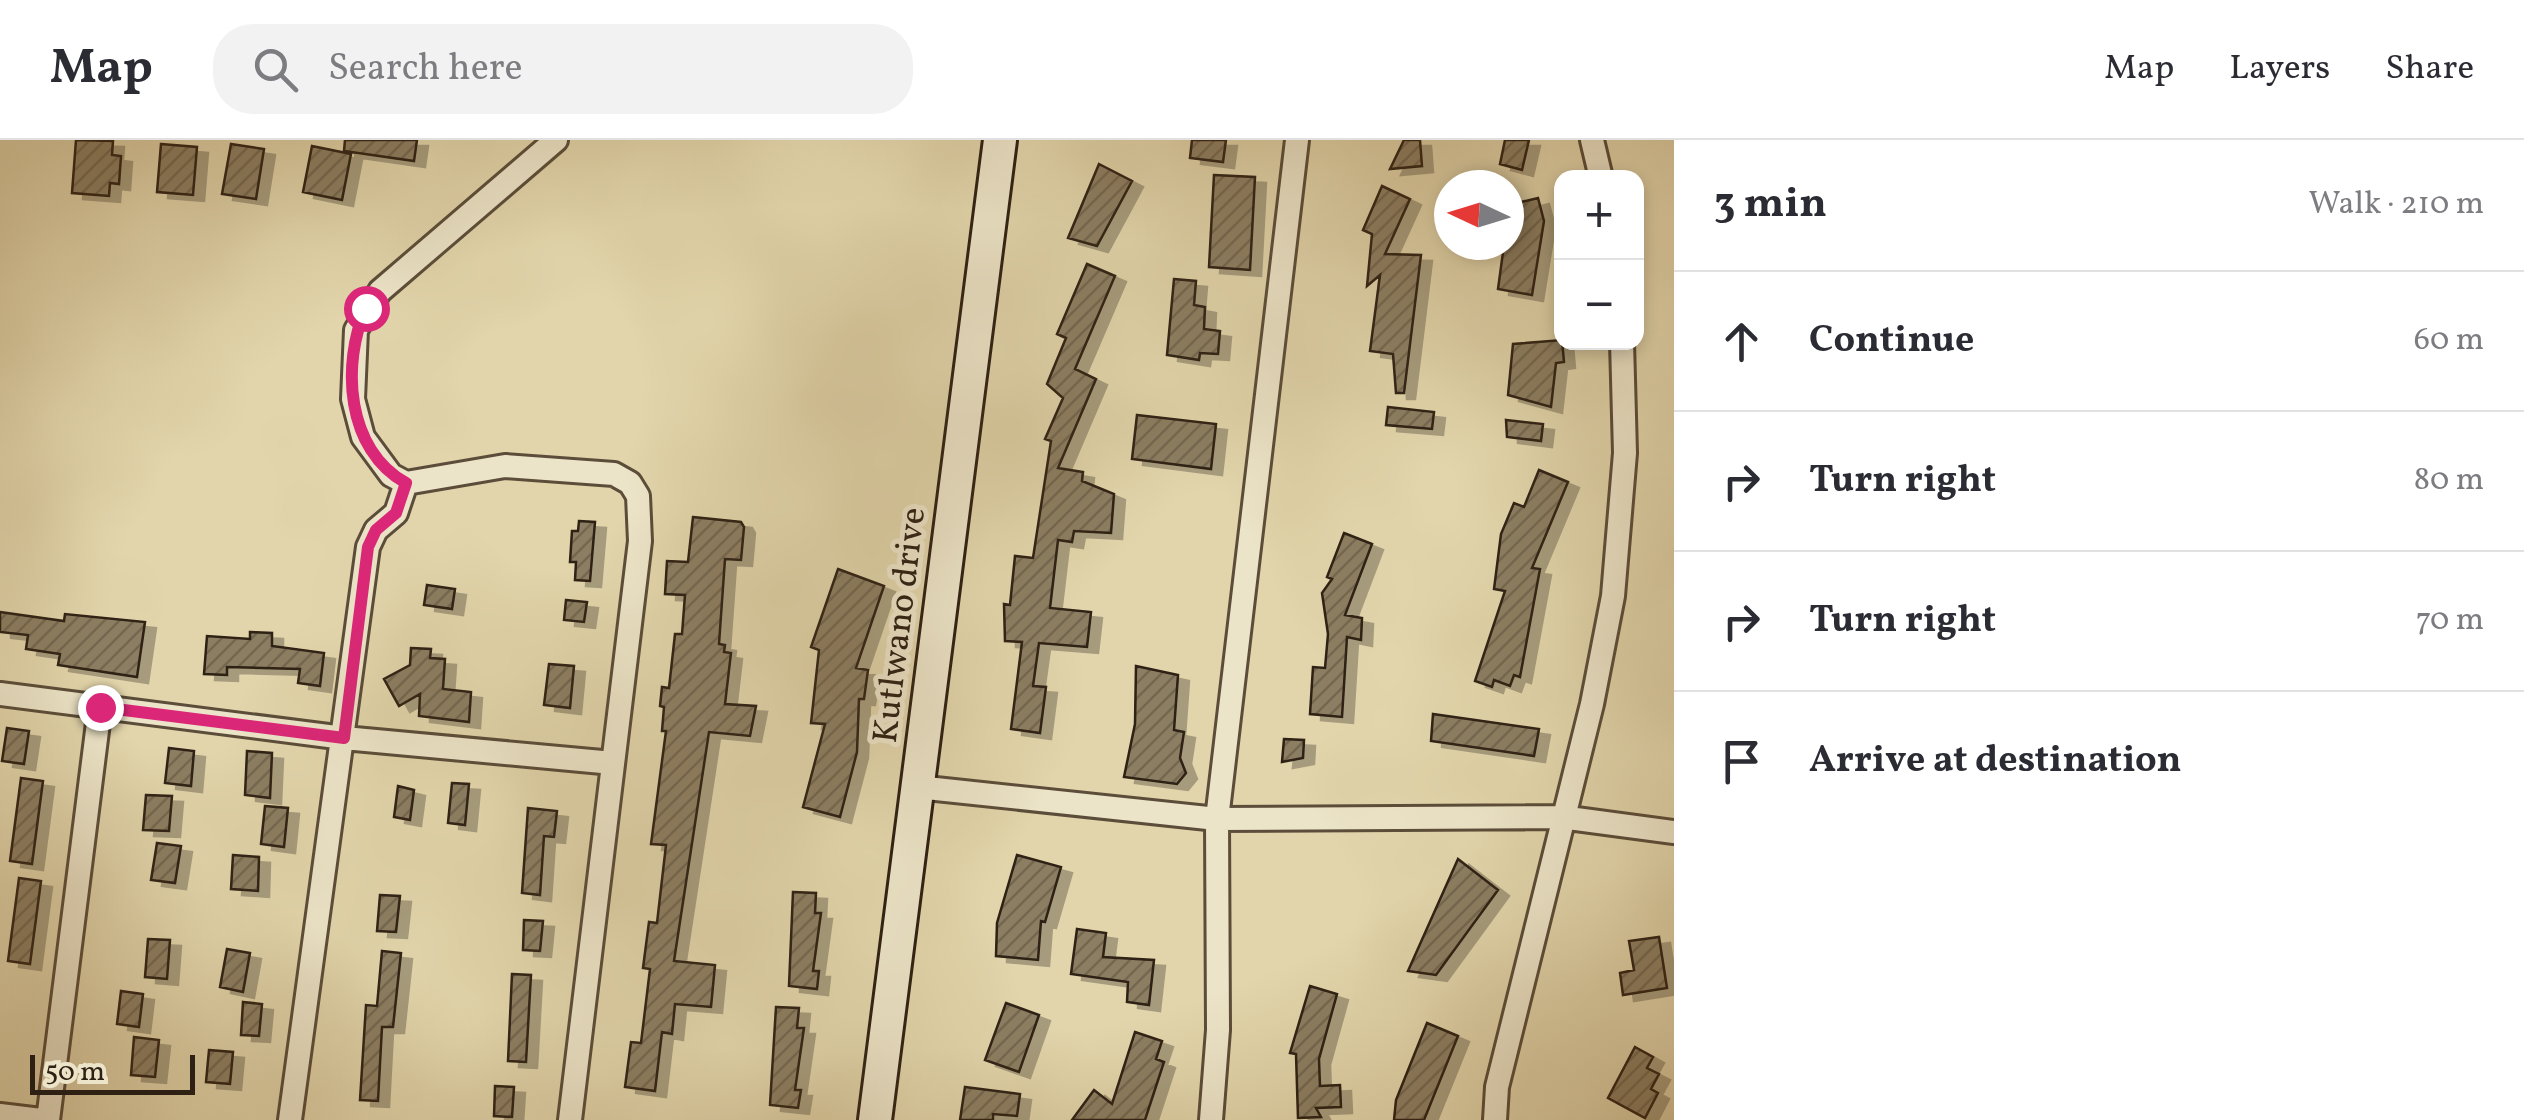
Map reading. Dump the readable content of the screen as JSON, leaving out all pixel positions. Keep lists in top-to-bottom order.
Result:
{
  "streets": {
    "street": ["Kutlwano drive"]
  },
  "scale_bar": "50 m",
  "north": "left",
  "page": {
    "header": "Map",
    "search": "Search here",
    "nav": ["Map", "Layers", "Share"],
    "heading": ["3 min", "Walk · 210 m"],
    "map_buttons": ["+", "−"],
    "list": [
      ["Continue", "60 m"],
      ["Turn right", "80 m"],
      ["Turn right", "70 m"],
      "Arrive at destination"
    ],
    "scale": "50 m"
  }
}
